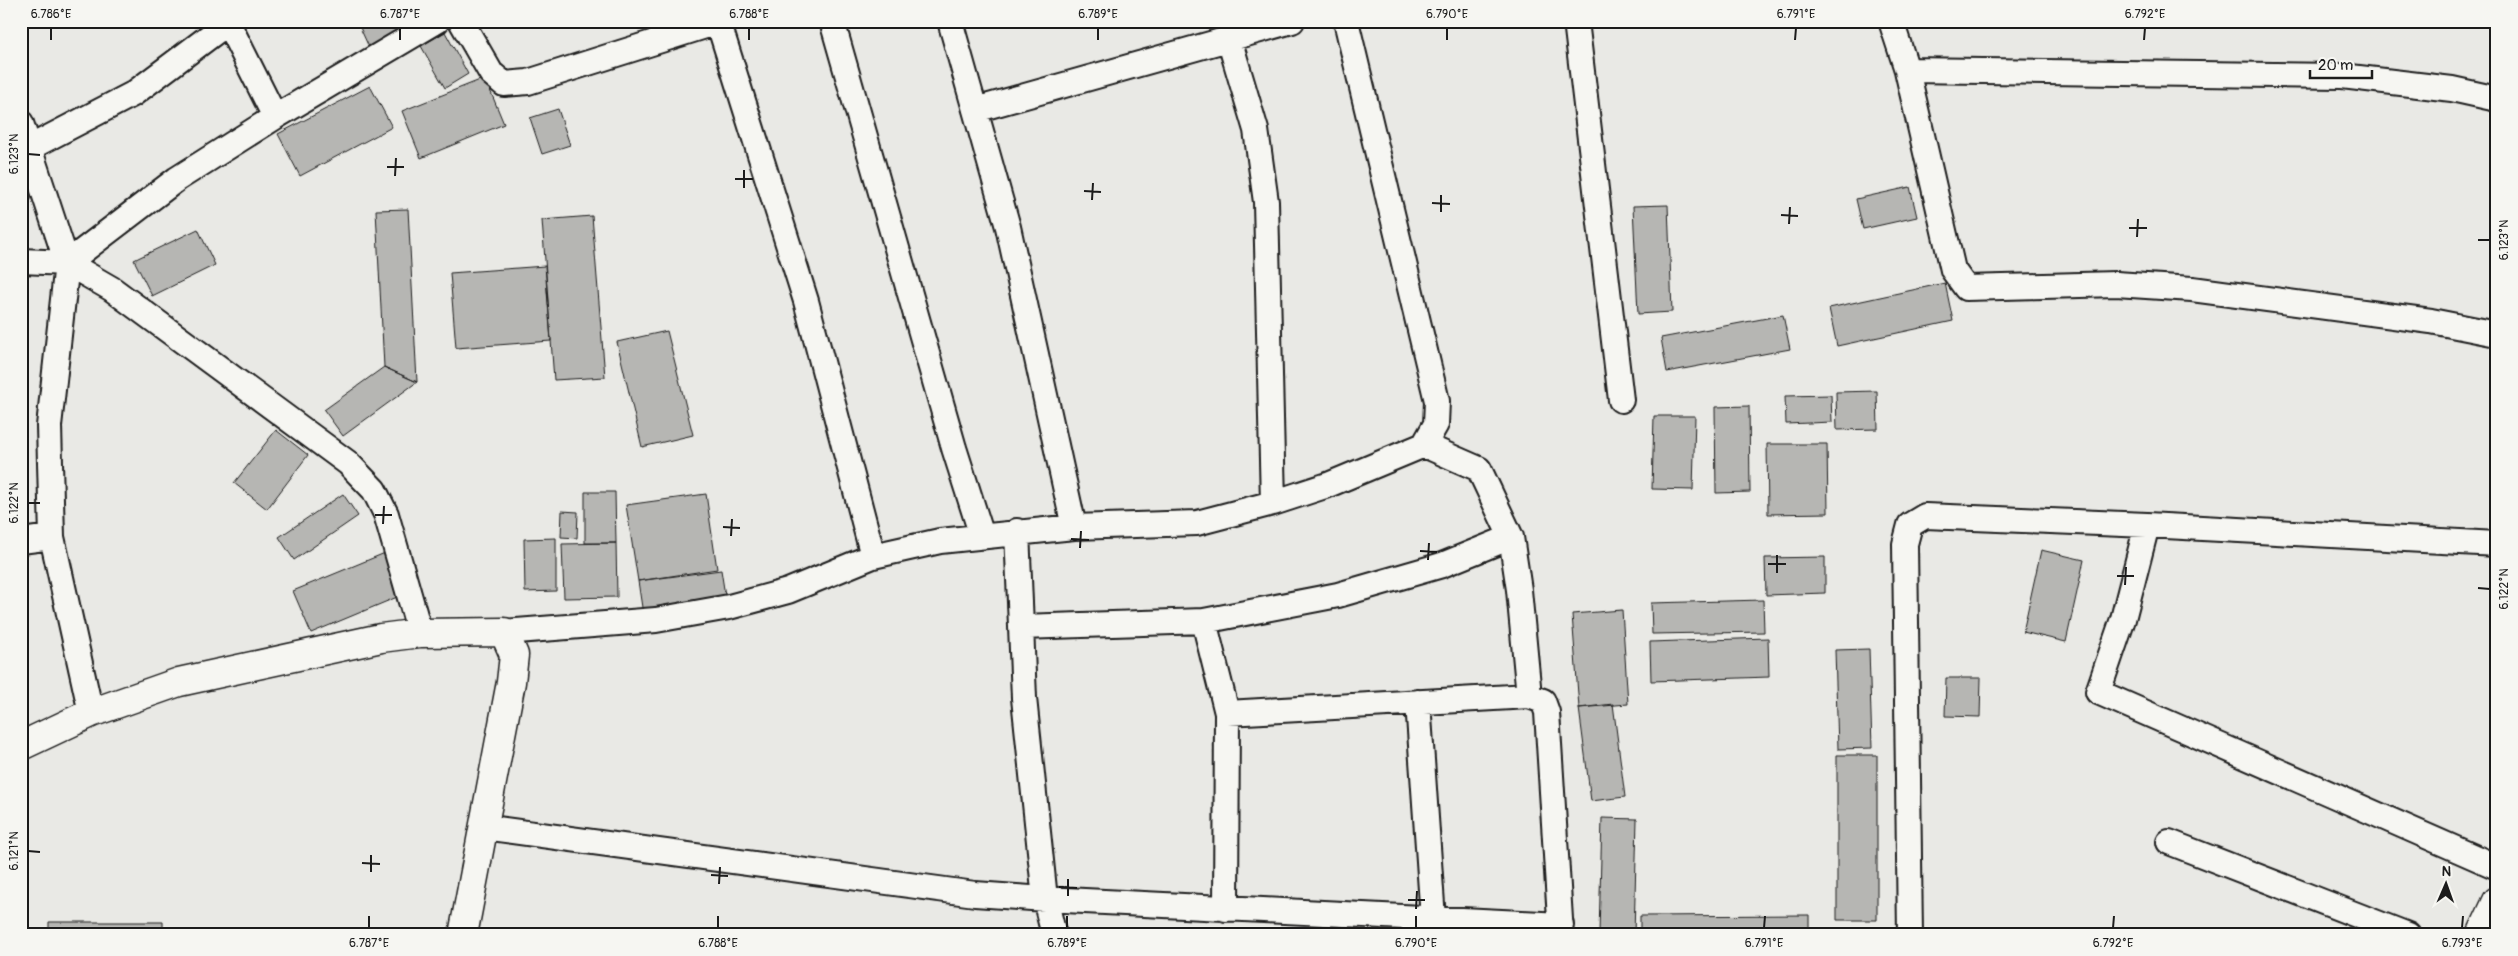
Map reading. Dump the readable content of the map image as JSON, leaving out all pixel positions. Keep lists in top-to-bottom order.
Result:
{
  "scale_bar": "20 m",
  "north": "top",
  "coordinates": [
    "6.786°E",
    "6.787°E",
    "6.788°E",
    "6.789°E",
    "6.790°E",
    "6.791°E",
    "6.792°E",
    "6.123°N",
    "6.122°N",
    "6.121°N",
    "6.793°E"
  ]
}
